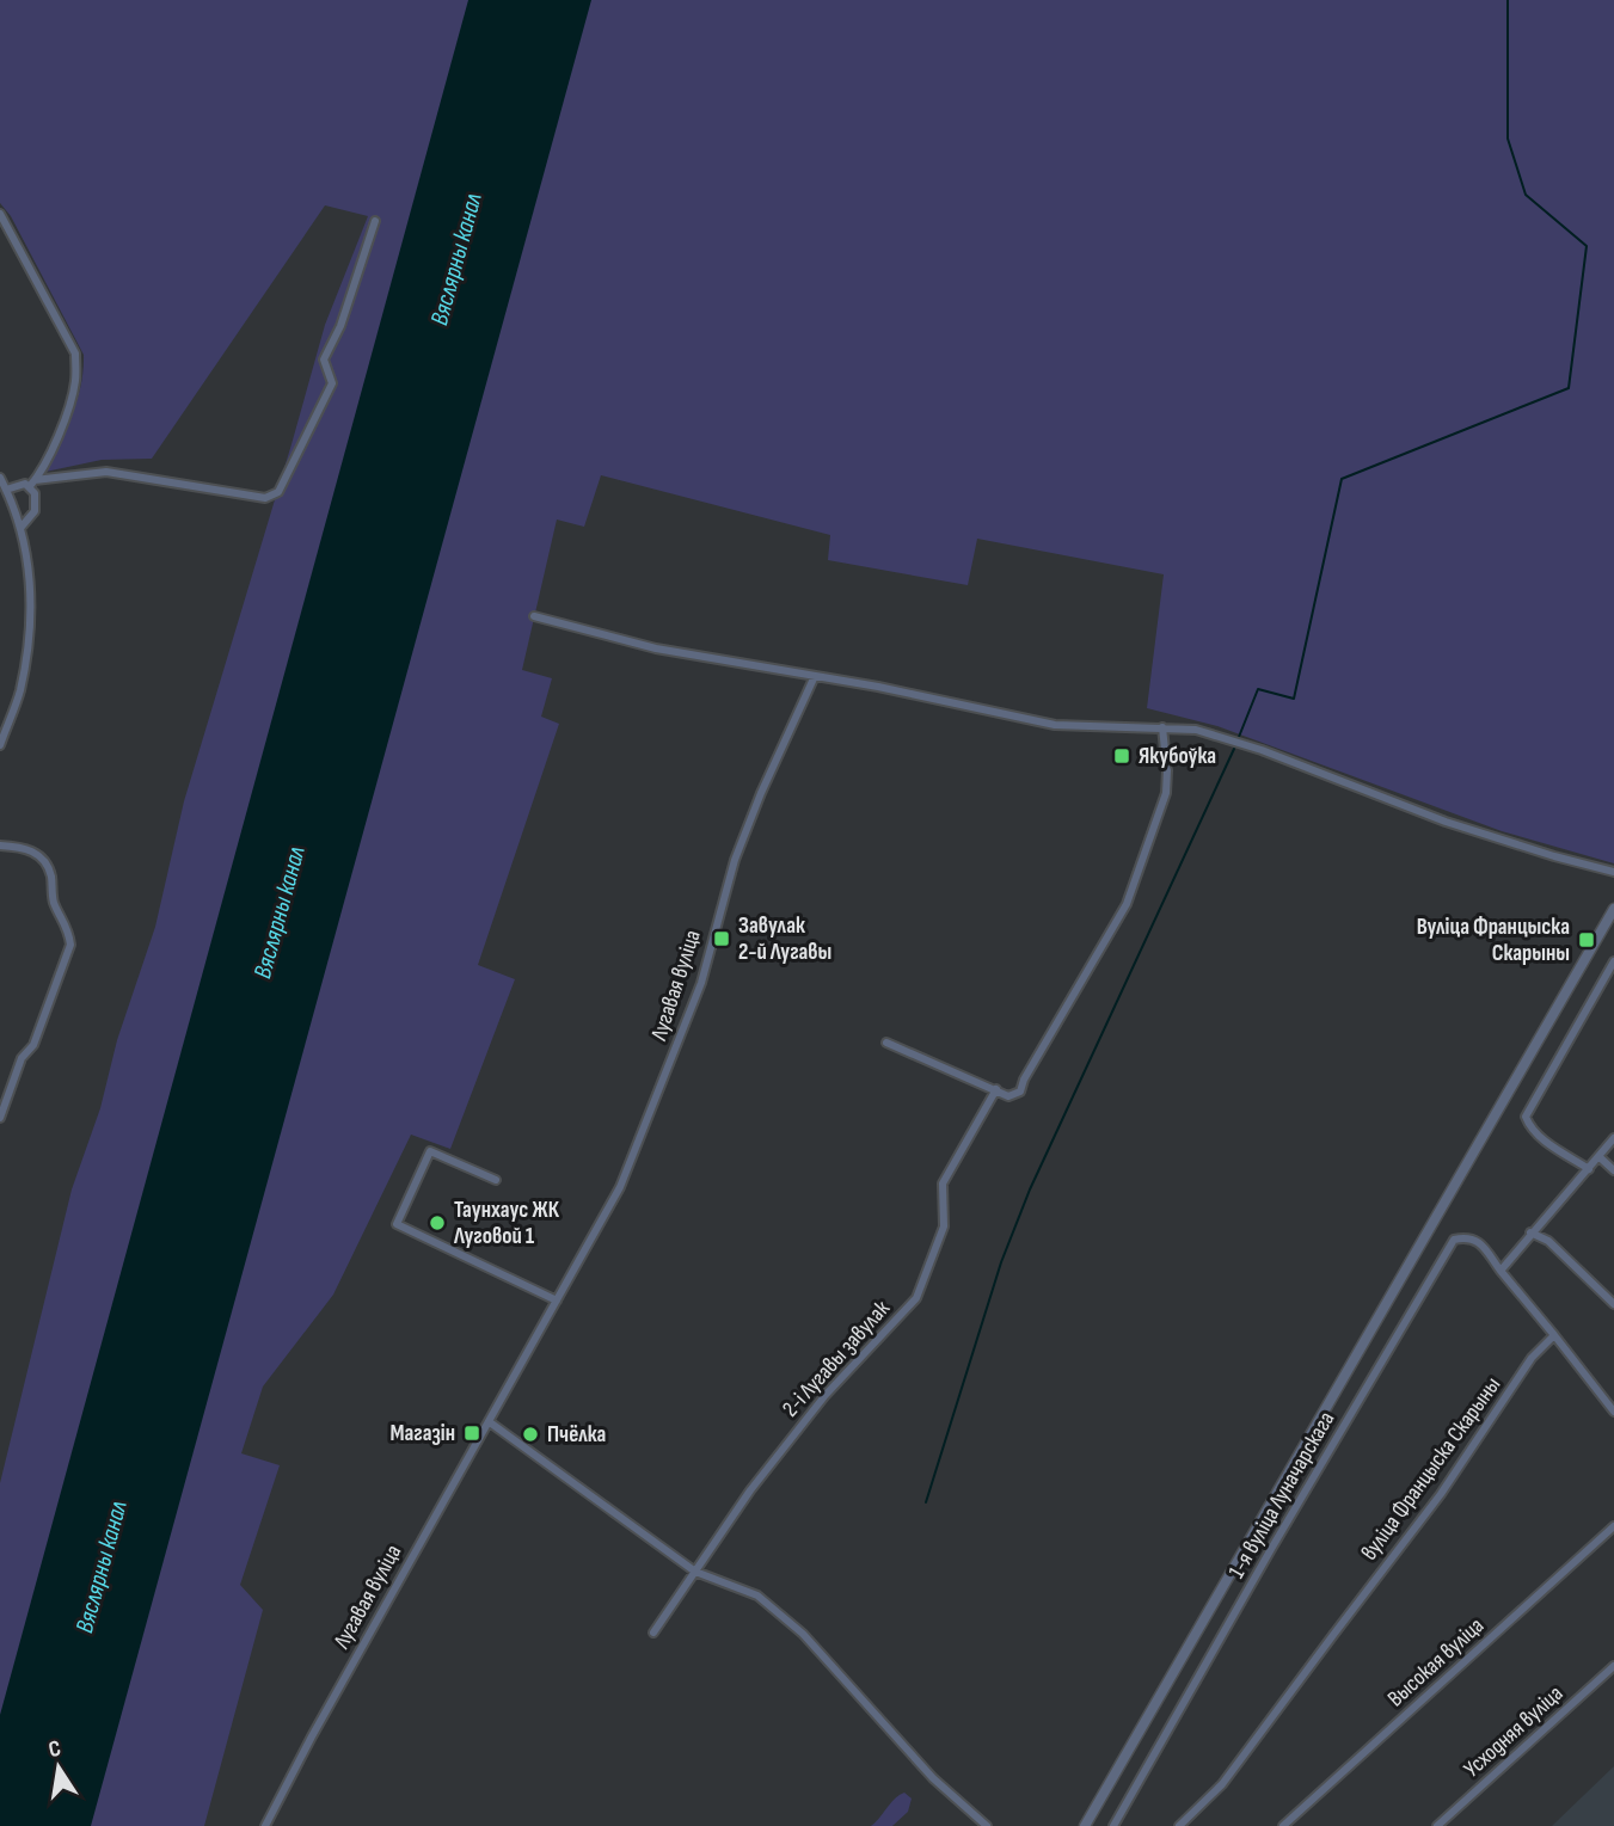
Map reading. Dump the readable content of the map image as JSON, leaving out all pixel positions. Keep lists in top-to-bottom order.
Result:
{
  "streets": {
    "street": [
      "Лугавая вуліца",
      "2-і Лугавы завулак",
      "вуліца Францыска Скарыны",
      "1-я вуліца Луначарскага",
      "Высокая вуліца",
      "Усходняя вуліца"
    ]
  },
  "water": ["Вяслярны канал"],
  "places": {
    "transit": [
      "Якубоўка",
      "Завулак 2-й Лугавы",
      "Вуліца Францыска Скарыны",
      "Магазін"
    ],
    "other": ["Таунхаус ЖК Луговой 1", "Пчёлка"]
  },
  "north": "top"
}
